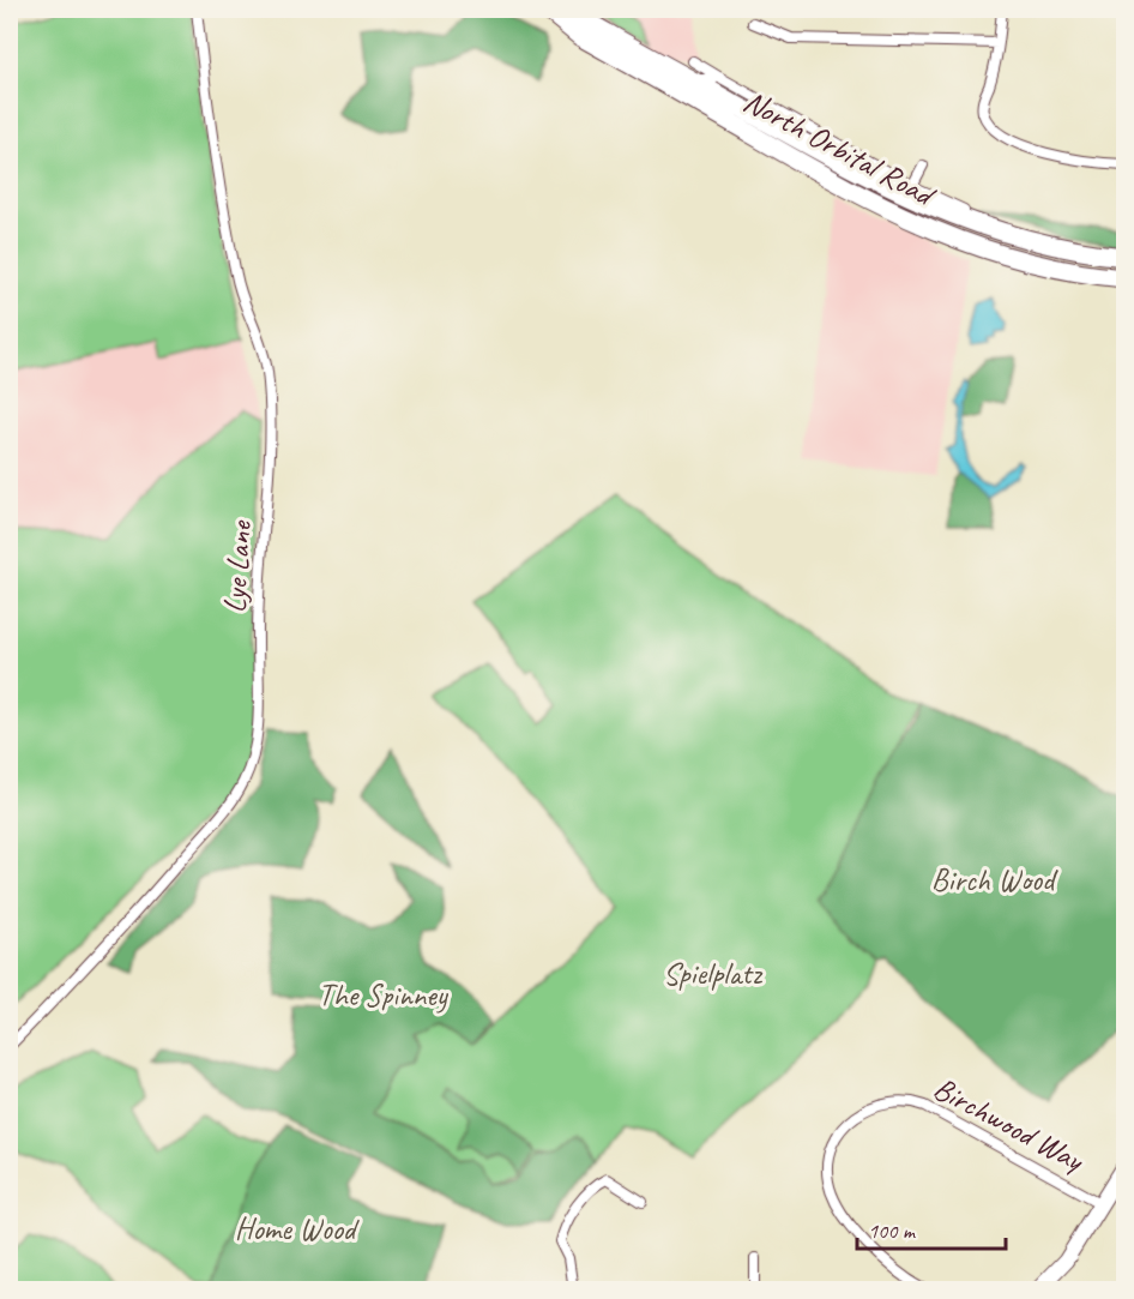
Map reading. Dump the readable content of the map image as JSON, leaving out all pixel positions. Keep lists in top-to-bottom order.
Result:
{
  "streets": {
    "highway": ["North Orbital Road"],
    "street": ["Lye Lane", "Birchwood Way"]
  },
  "parks": [
    "Birch Wood",
    "Spielplatz",
    "The Spinney",
    "Home Wood"
  ],
  "scale_bar": "100 m"
}
